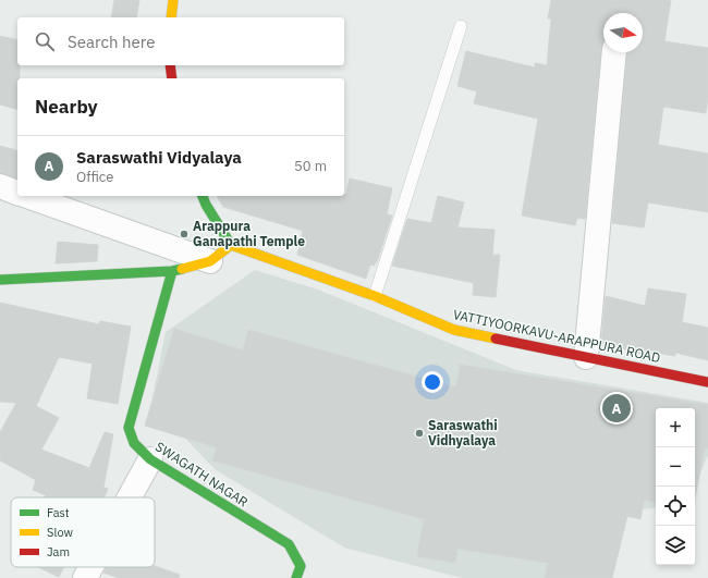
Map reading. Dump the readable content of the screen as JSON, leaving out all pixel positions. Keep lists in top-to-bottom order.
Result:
{
  "streets": {
    "street": ["VATTIYOORKAVU-ARAPPURA ROAD", "SWAGATH NAGAR"]
  },
  "places": ["Arappura Ganapathi Temple", "Saraswathi Vidhyalaya"],
  "legend": ["Fast", "Slow", "Jam"],
  "north": "right",
  "page": {
    "search": "Search here",
    "heading": "Nearby",
    "list": [
      {
        "mark": "A",
        "name": "Saraswathi Vidyalaya",
        "note": "Office",
        "value": "50 m"
      }
    ],
    "pins": "A",
    "map_buttons": ["+", "−"]
  }
}
